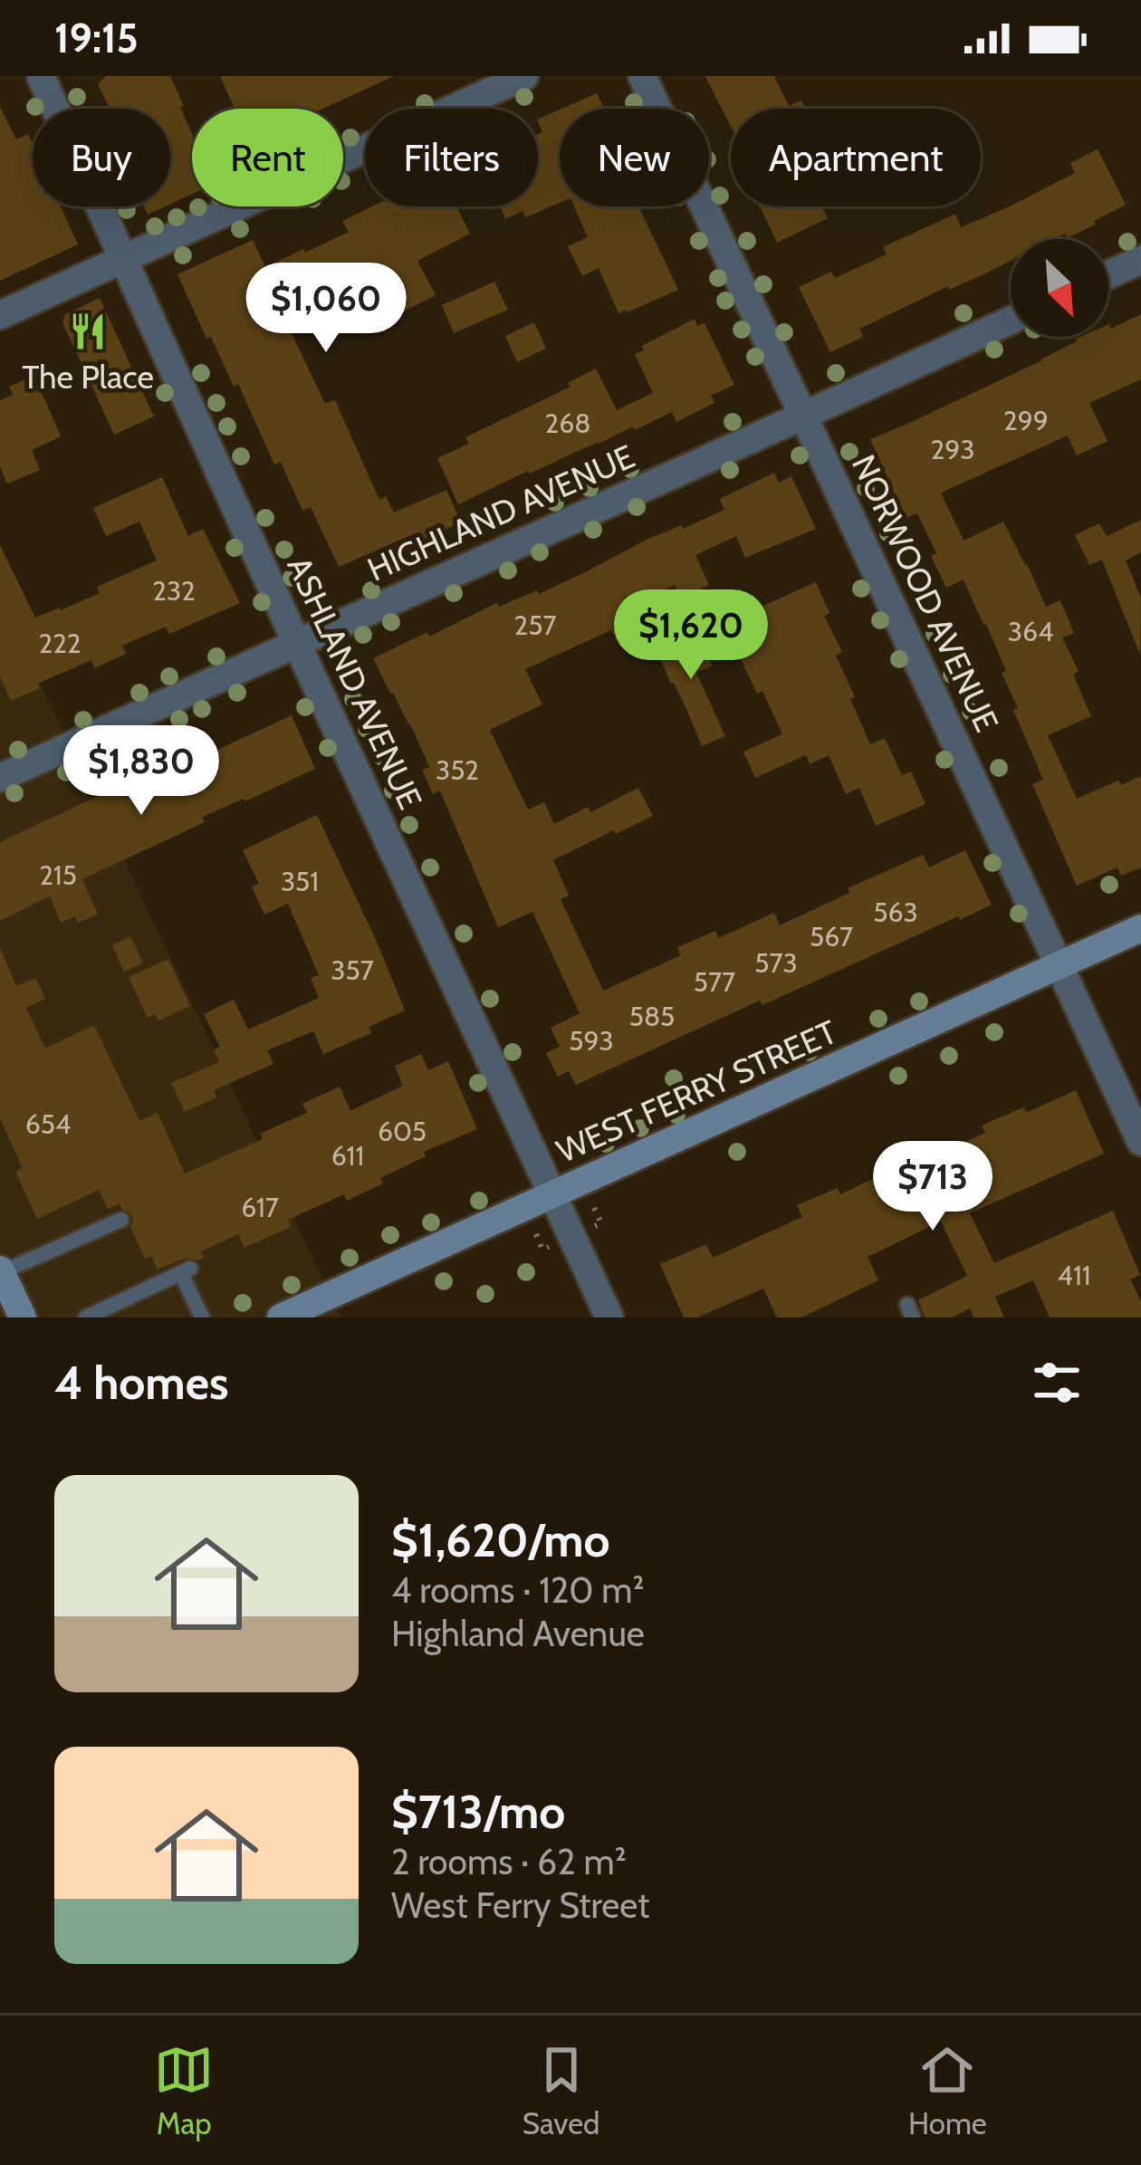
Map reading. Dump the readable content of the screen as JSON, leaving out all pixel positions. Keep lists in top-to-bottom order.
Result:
{
  "streets": {
    "street": [
      "HIGHLAND AVENUE",
      "NORWOOD AVENUE",
      "ASHLAND AVENUE",
      "WEST FERRY STREET"
    ]
  },
  "crossings": [
    ["HIGHLAND AVENUE", "NORWOOD AVENUE"],
    ["HIGHLAND AVENUE", "ASHLAND AVENUE"],
    ["NORWOOD AVENUE", "WEST FERRY STREET"],
    ["ASHLAND AVENUE", "WEST FERRY STREET"]
  ],
  "places": {
    "restaurant": ["The Place"]
  },
  "house_numbers": [
    "299",
    "268",
    "293",
    "232",
    "257",
    "364",
    "222",
    "352",
    "215",
    "351",
    "563",
    "567",
    "573",
    "357",
    "577",
    "585",
    "593",
    "654",
    "605",
    "611",
    "617",
    "411"
  ],
  "north": "bottom right",
  "page": {
    "status": "19:15",
    "chip": [
      "Buy",
      "Rent",
      "Filters",
      "New",
      "Apartment"
    ],
    "price": [
      "$1,060",
      "$1,620",
      "$1,830",
      "$713"
    ],
    "heading": "4 homes",
    "list": [
      {
        "name": "$1,620/mo",
        "note": "4 rooms · 120 m² · Highland Avenue"
      },
      {
        "name": "$713/mo",
        "note": "2 rooms · 62 m² · West Ferry Street"
      }
    ],
    "tabs": ["Map", "Saved", "Home"]
  }
}
